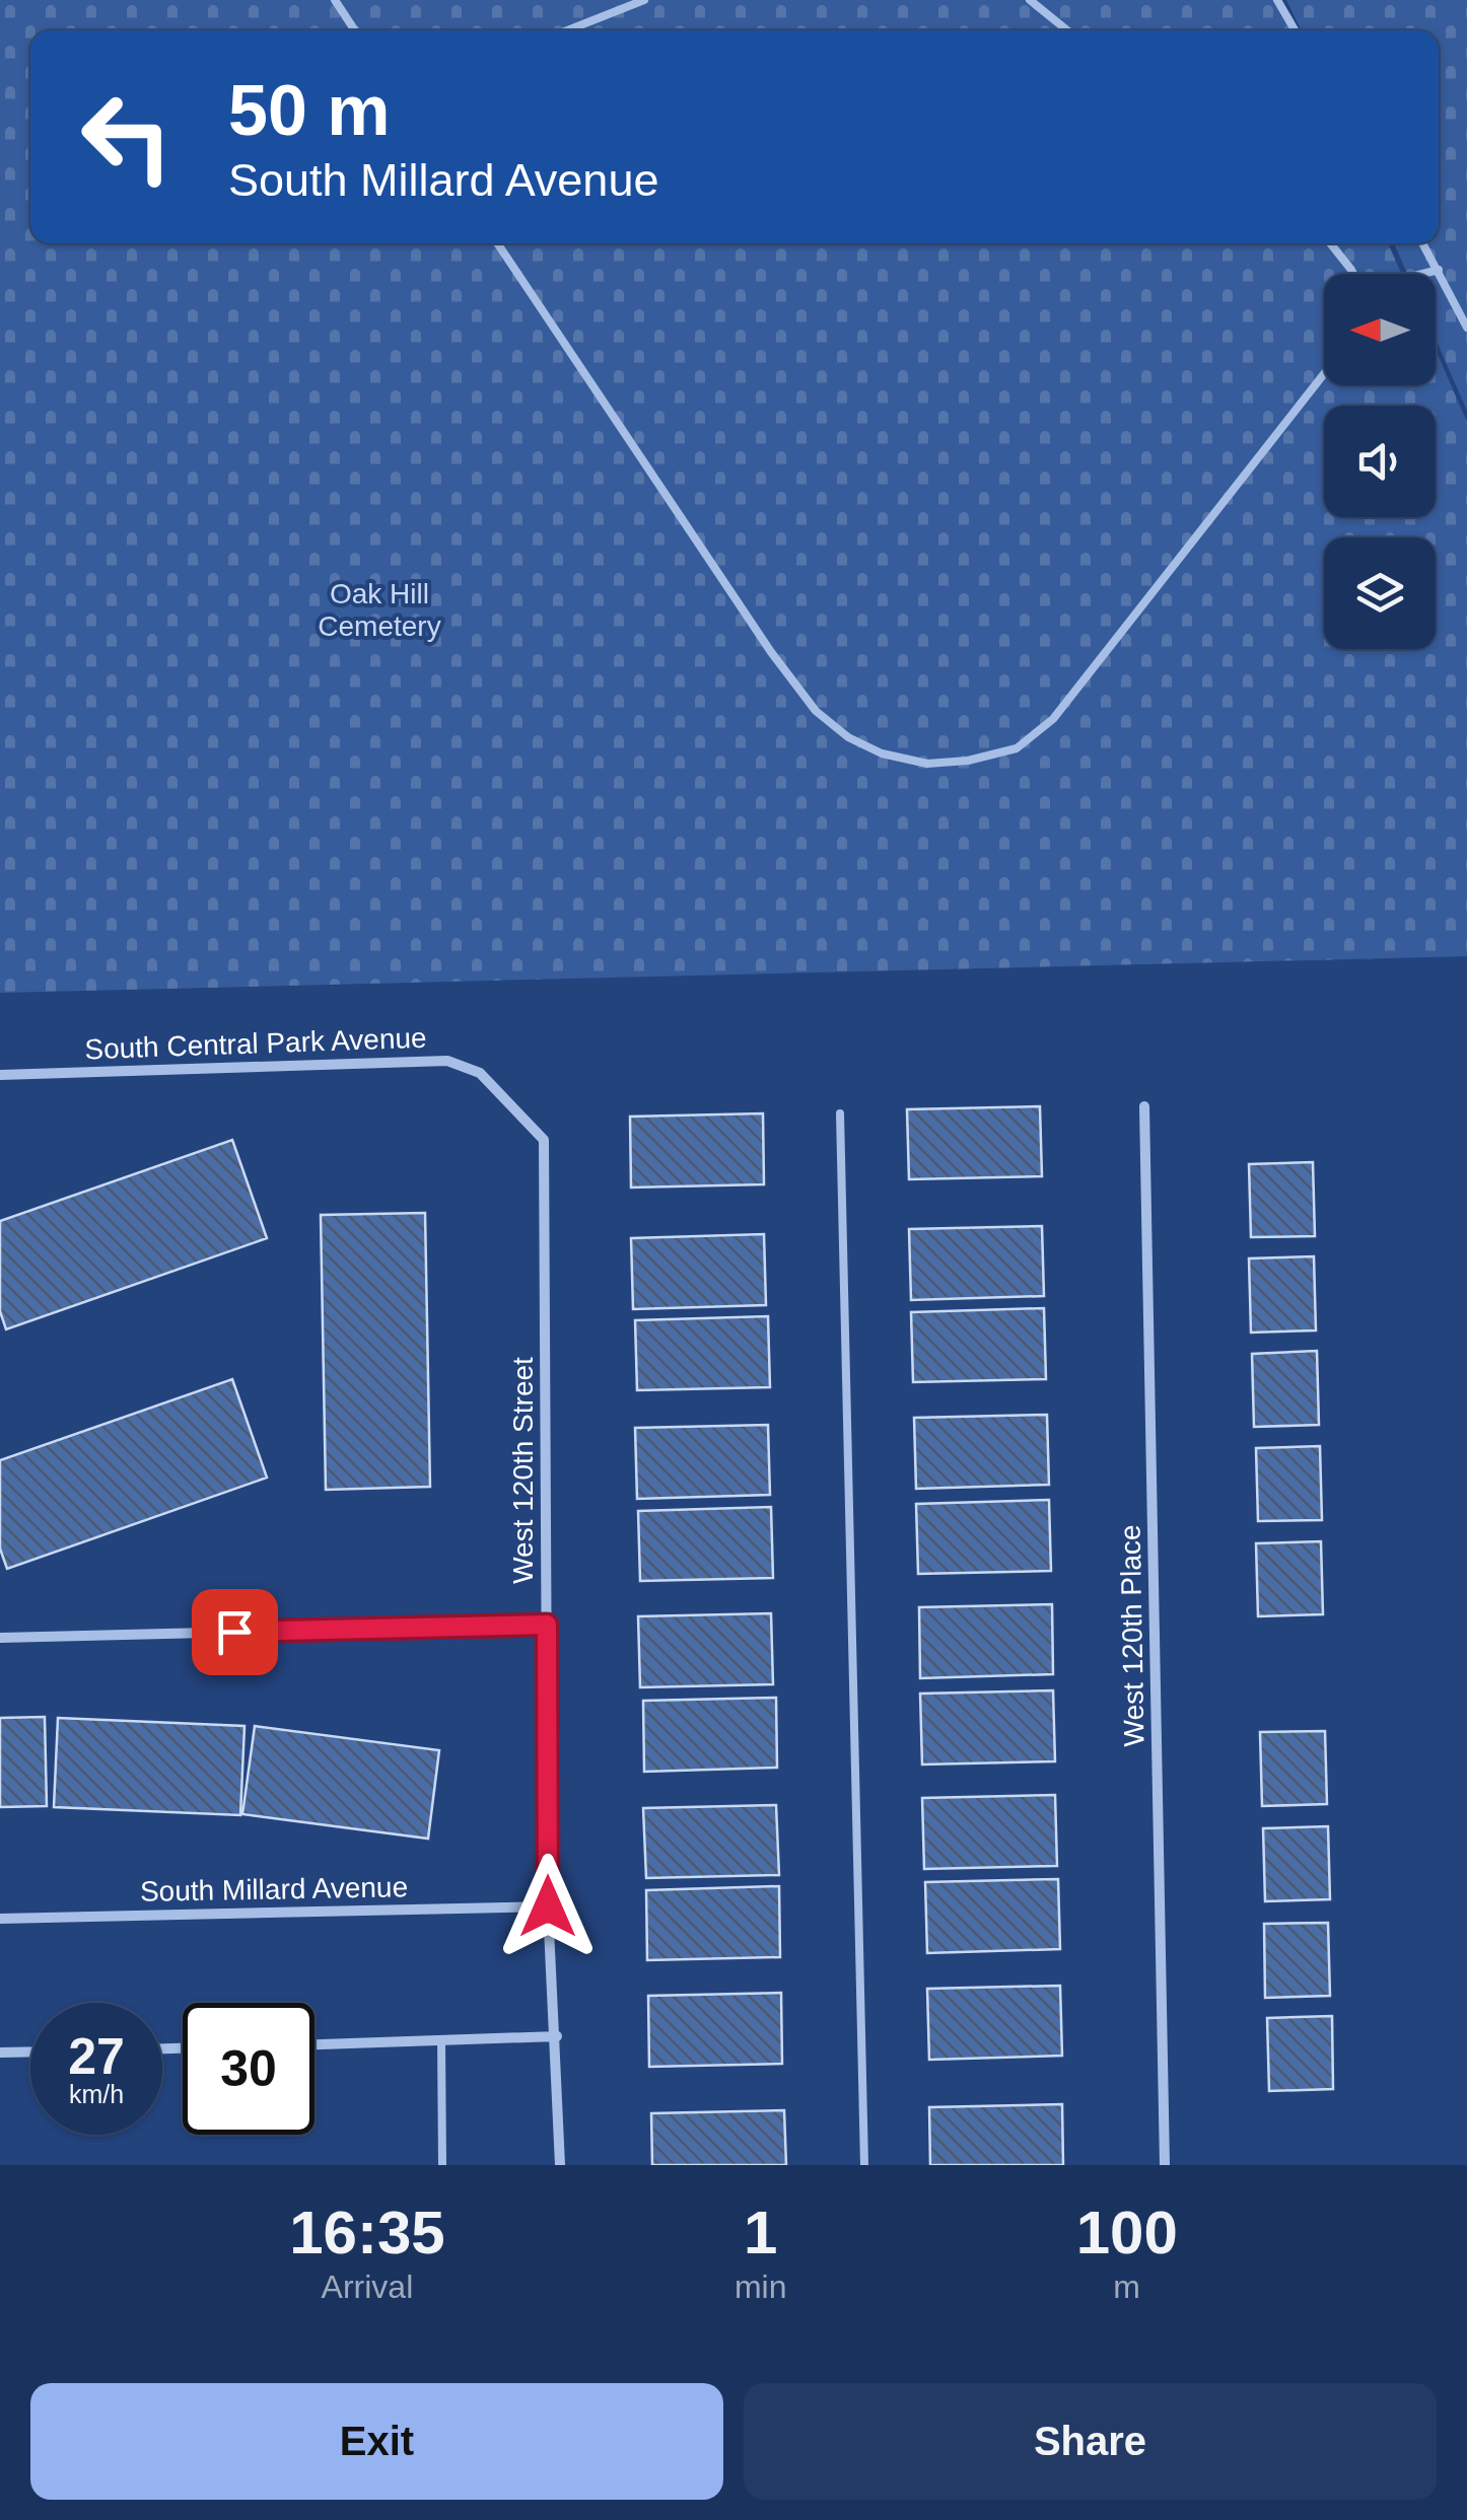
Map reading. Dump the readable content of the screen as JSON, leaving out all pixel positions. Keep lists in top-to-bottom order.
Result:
{
  "streets": {
    "street": [
      "South Central Park Avenue",
      "West 120th Street",
      "West 120th Place",
      "South Millard Avenue"
    ]
  },
  "crossings": [
    ["South Central Park Avenue", "West 120th Street"],
    ["West 120th Street", "South Millard Avenue"]
  ],
  "parks": ["Oak Hill Cemetery"],
  "north": "left",
  "page": {
    "turn": ["50 m", "South Millard Avenue"],
    "speed": "27 km/h",
    "limit": "30",
    "eta": [
      "16:35",
      "Arrival",
      "1",
      "min",
      "100",
      "m"
    ],
    "buttons": ["Exit", "Share"]
  }
}
